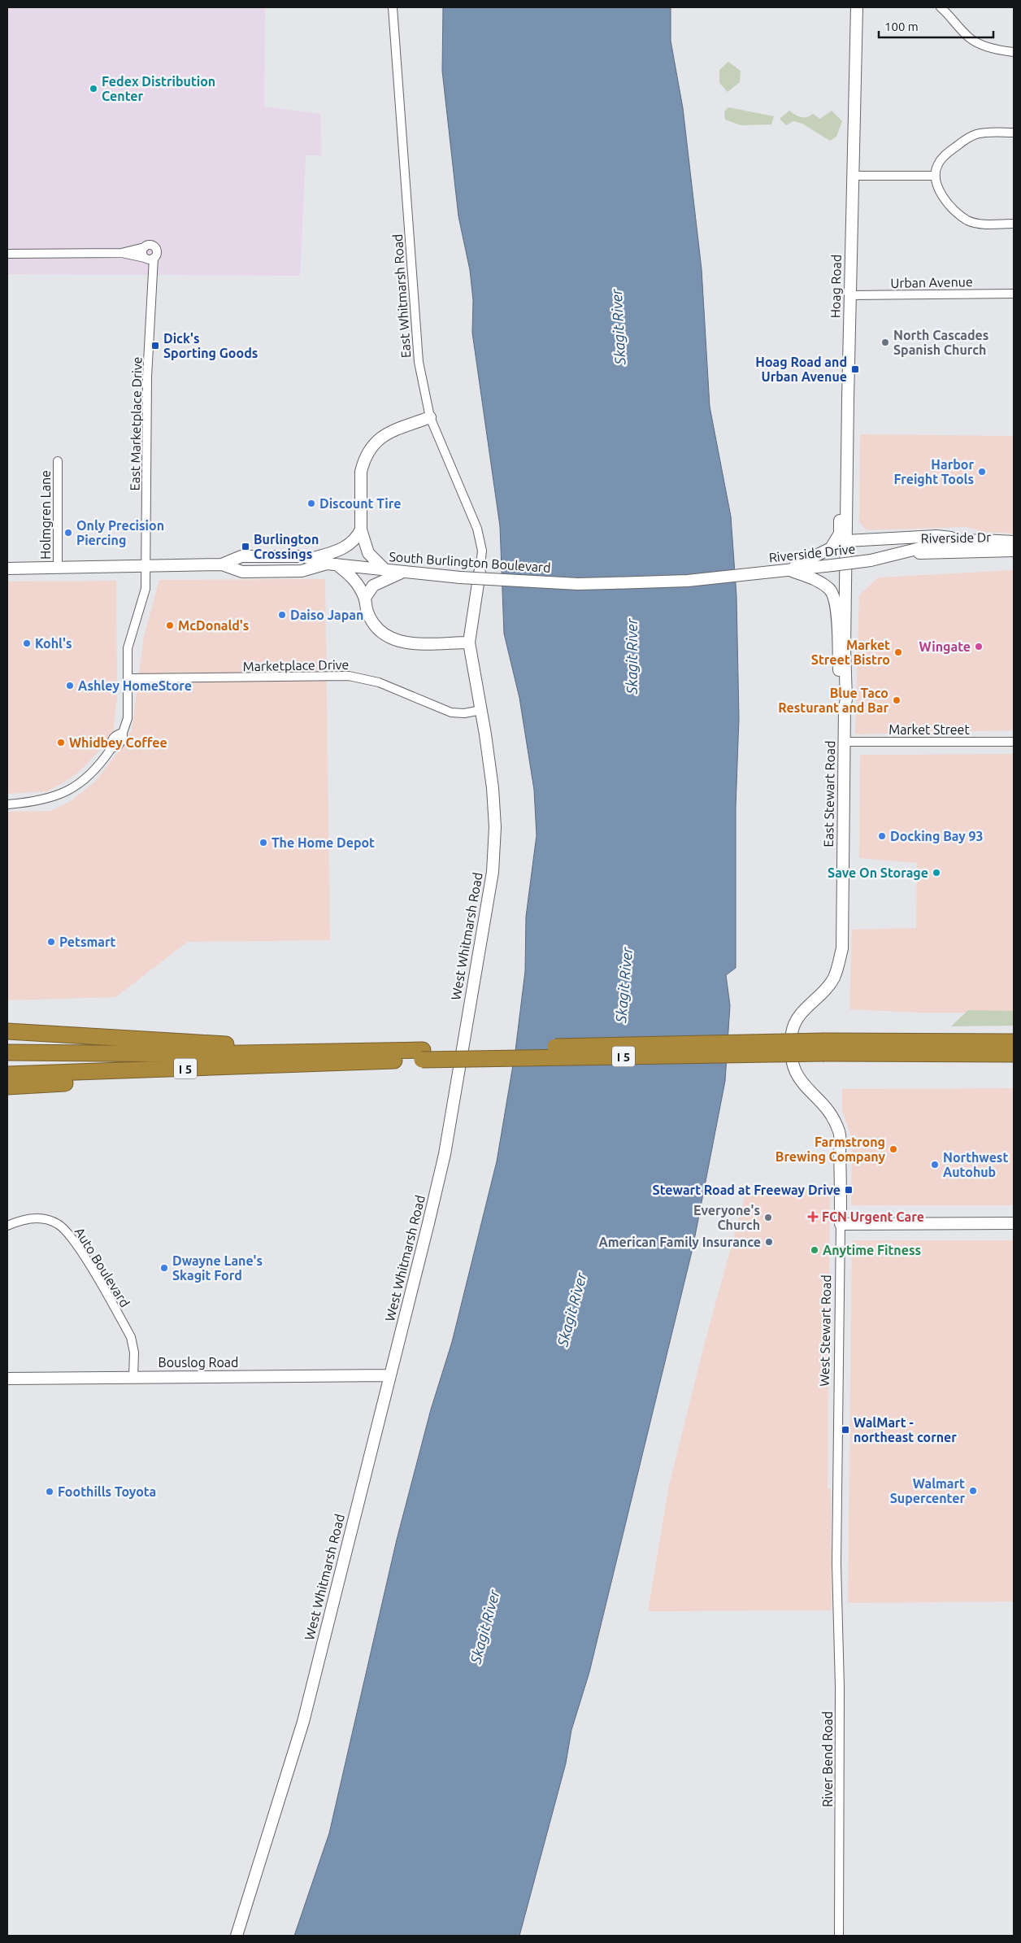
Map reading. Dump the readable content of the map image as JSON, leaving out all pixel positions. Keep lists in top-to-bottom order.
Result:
{
  "streets": {
    "highway": ["I 5"],
    "street": [
      "Urban Avenue",
      "Hoag Road",
      "East Whitmarsh Road",
      "East Marketplace Drive",
      "Holmgren Lane",
      "Riverside Dr",
      "Riverside Drive",
      "South Burlington Boulevard",
      "Marketplace Drive",
      "Market Street",
      "East Stewart Road",
      "West Whitmarsh Road",
      "Auto Boulevard",
      "West Stewart Road",
      "Bouslog Road",
      "River Bend Road"
    ]
  },
  "crossings": [
    ["Urban Avenue", "Hoag Road"],
    ["Hoag Road", "East Stewart Road"],
    ["East Whitmarsh Road", "West Whitmarsh Road"],
    ["East Marketplace Drive", "South Burlington Boulevard"],
    ["East Marketplace Drive", "Marketplace Drive"],
    ["Holmgren Lane", "South Burlington Boulevard"],
    ["Riverside Dr", "Riverside Drive"],
    ["Riverside Drive", "South Burlington Boulevard"],
    ["Marketplace Drive", "West Whitmarsh Road"],
    ["Market Street", "East Stewart Road"],
    ["East Stewart Road", "West Stewart Road"],
    ["West Whitmarsh Road", "Bouslog Road"],
    ["Auto Boulevard", "Bouslog Road"],
    ["West Stewart Road", "River Bend Road"]
  ],
  "water": ["Skagit River"],
  "places": {
    "other": [
      "Fedex Distribution Center",
      "North Cascades Spanish Church",
      "Harbor Freight Tools",
      "Discount Tire",
      "Only Precision Piercing",
      "Daiso Japan",
      "McDonald's",
      "Kohl's",
      "Wingate",
      "Market Street Bistro",
      "Ashley HomeStore",
      "Blue Taco Resturant and Bar",
      "Whidbey Coffee",
      "Docking Bay 93",
      "The Home Depot",
      "Save On Storage",
      "Petsmart",
      "Farmstrong Brewing Company",
      "Northwest Autohub",
      "Everyone's Church",
      "American Family Insurance",
      "Anytime Fitness",
      "Dwayne Lane's Skagit Ford",
      "Walmart Supercenter",
      "Foothills Toyota"
    ],
    "transit": [
      "Dick's Sporting Goods",
      "Hoag Road and Urban Avenue",
      "Burlington Crossings",
      "Stewart Road at Freeway Drive",
      "WalMart - northeast corner"
    ],
    "health": ["FCN Urgent Care"]
  },
  "scale_bar": "100 m"
}
